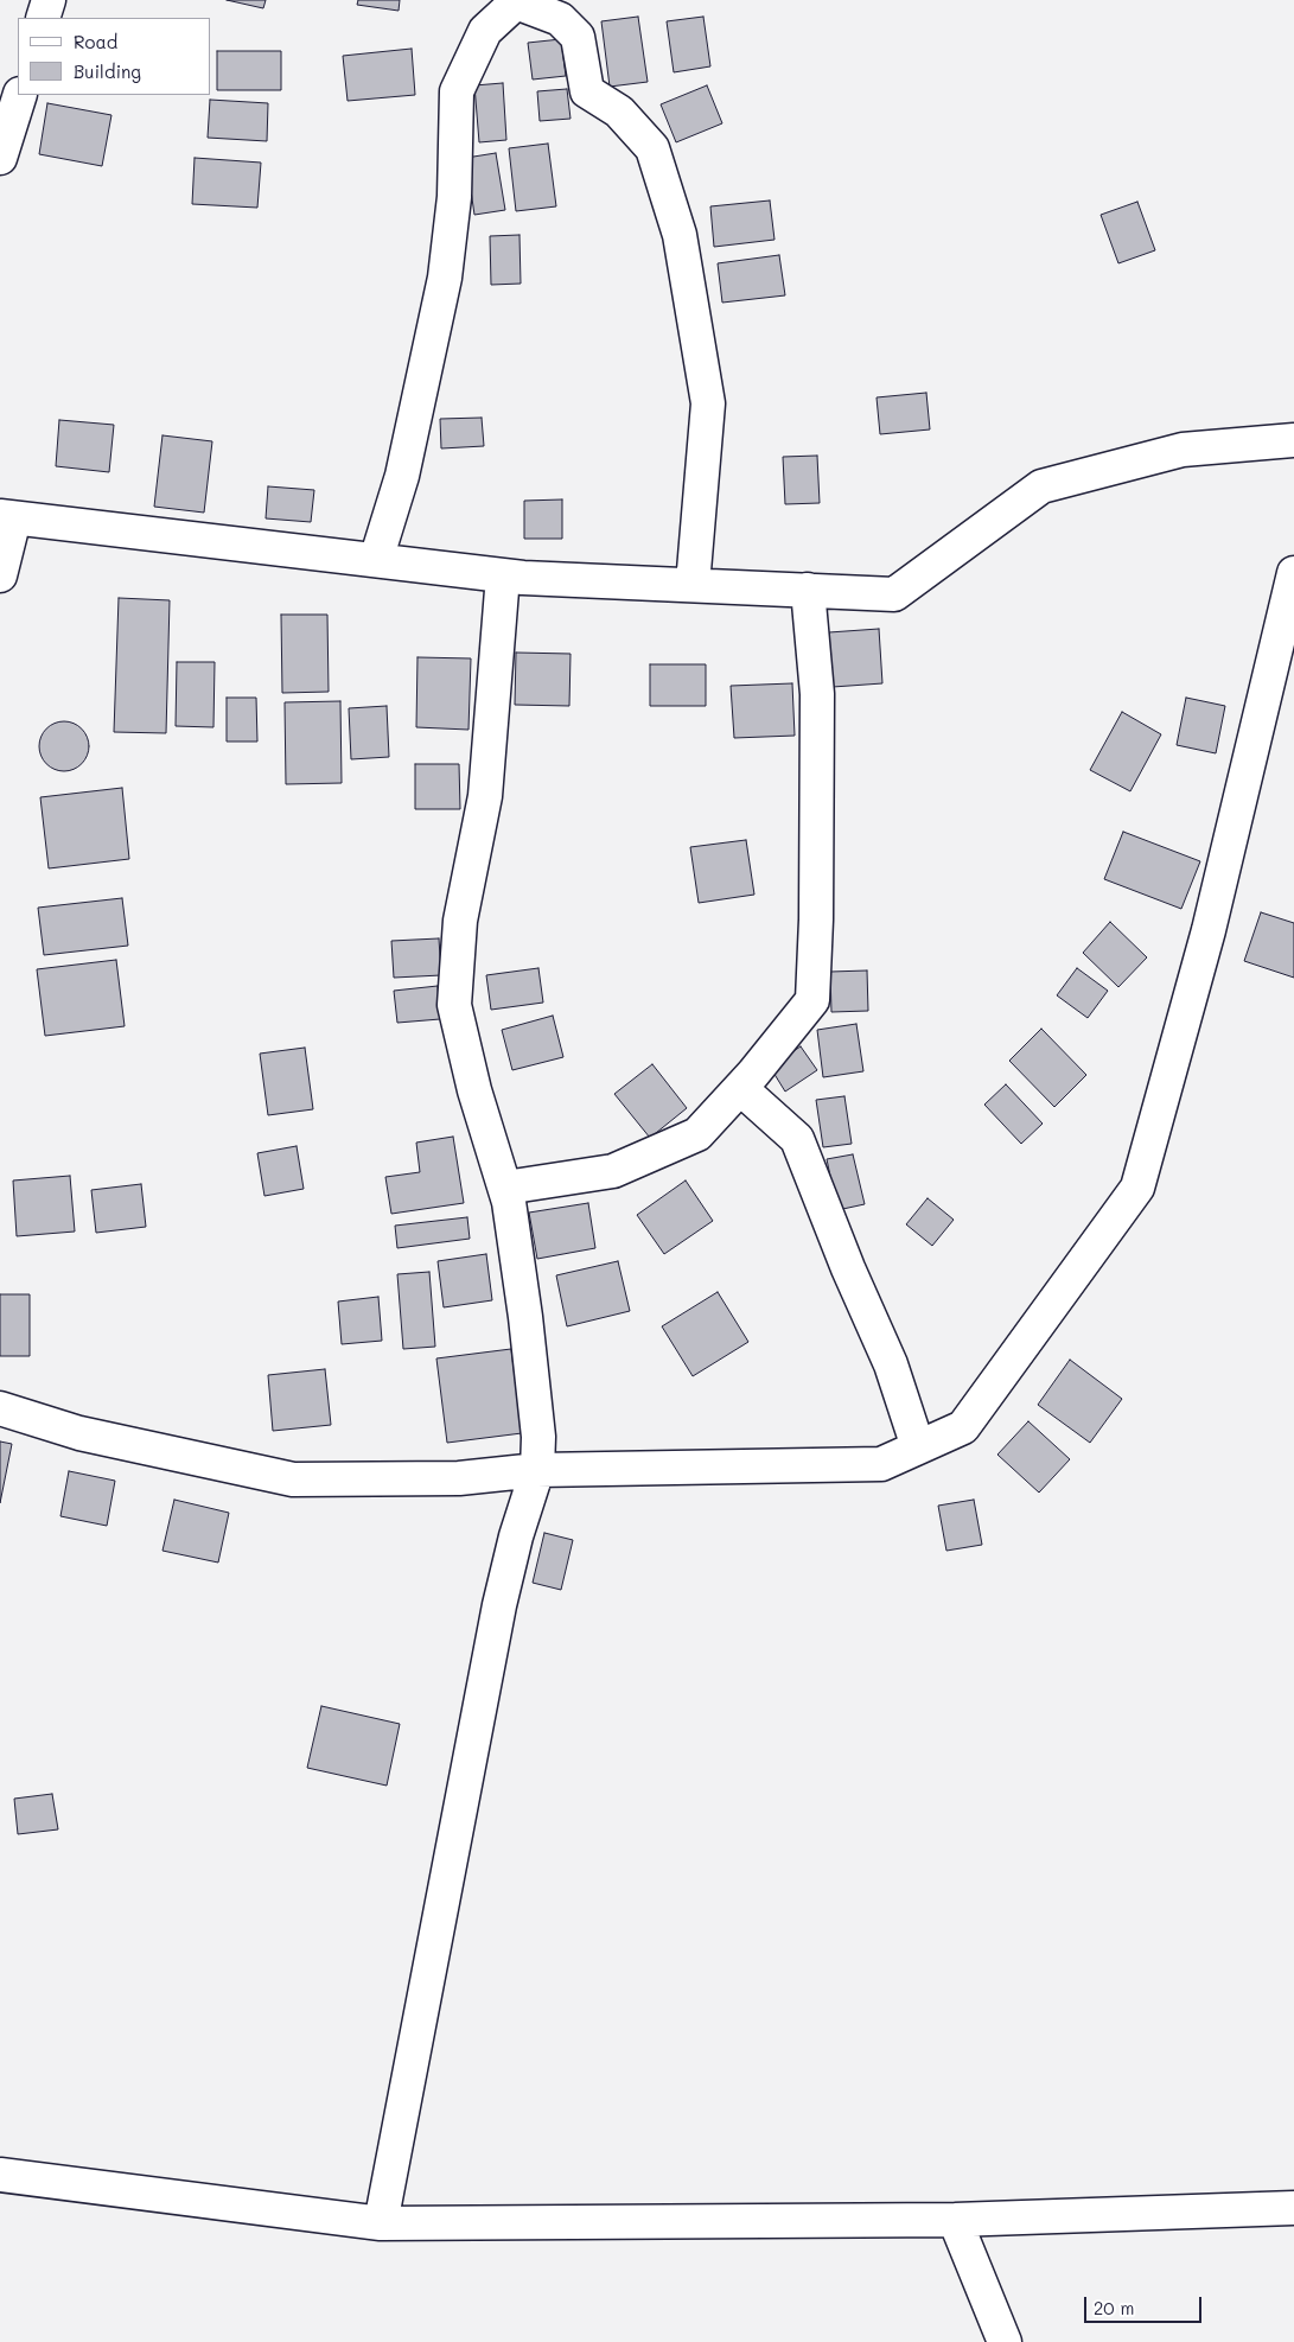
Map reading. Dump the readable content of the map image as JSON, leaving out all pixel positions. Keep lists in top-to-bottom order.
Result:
{
  "legend": ["Road", "Building"],
  "scale_bar": "20 m"
}
